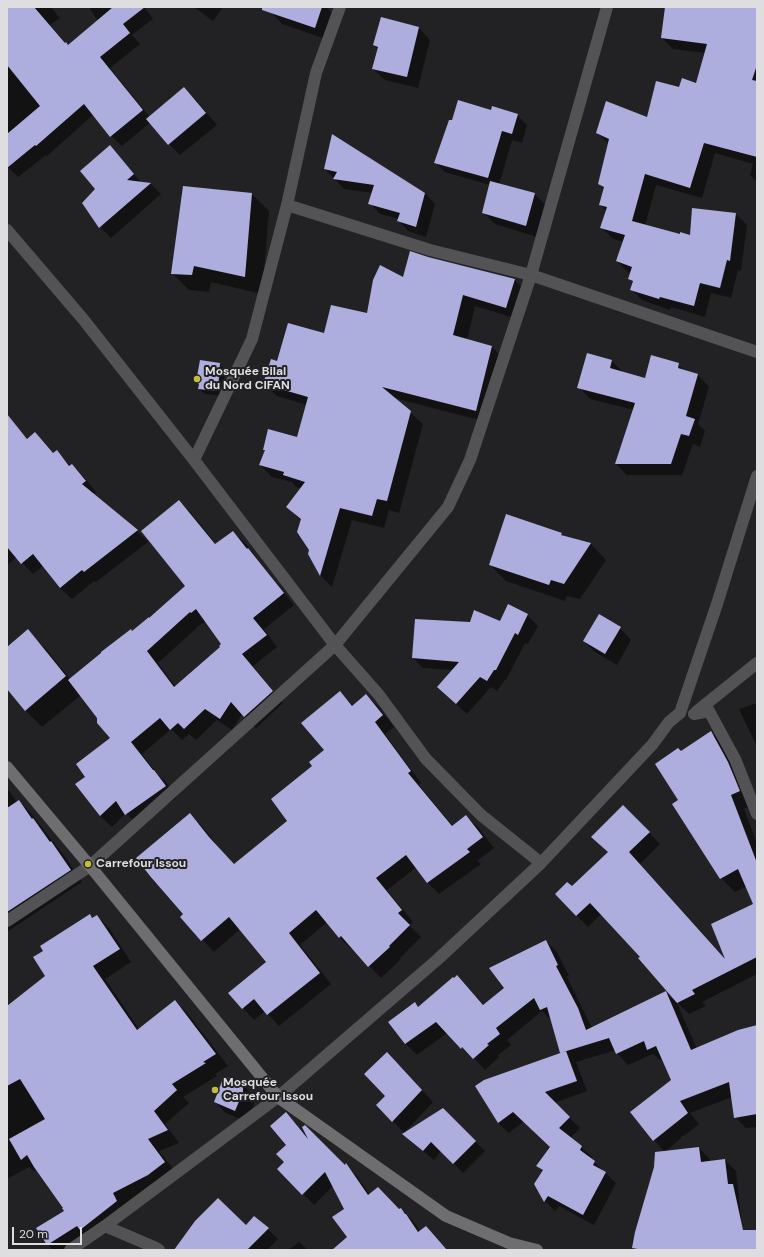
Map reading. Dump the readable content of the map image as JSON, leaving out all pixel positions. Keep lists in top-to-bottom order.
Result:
{
  "places": ["Mosquée Bilal du Nord CIFAN", "Carrefour Issou", "Mosquée Carrefour Issou"],
  "scale_bar": "20 m"
}
